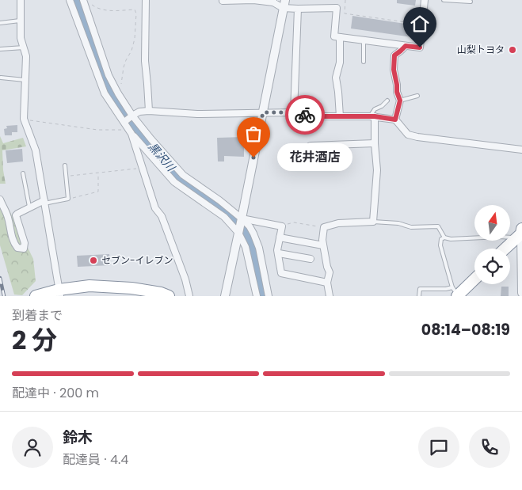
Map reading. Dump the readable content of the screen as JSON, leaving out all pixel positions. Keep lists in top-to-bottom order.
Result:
{
  "water": ["黒沢川"],
  "places": ["山梨トヨタ", "花井酒店", "セブン-イレブン"],
  "north": "top",
  "page": {
    "bubble": "花井酒店",
    "heading": ["2 分", "到着まで", "08:14–08:19"],
    "panel": ["鈴木", "配達員 · 4.4"],
    "bar": "配達中 · 200 m"
  }
}
